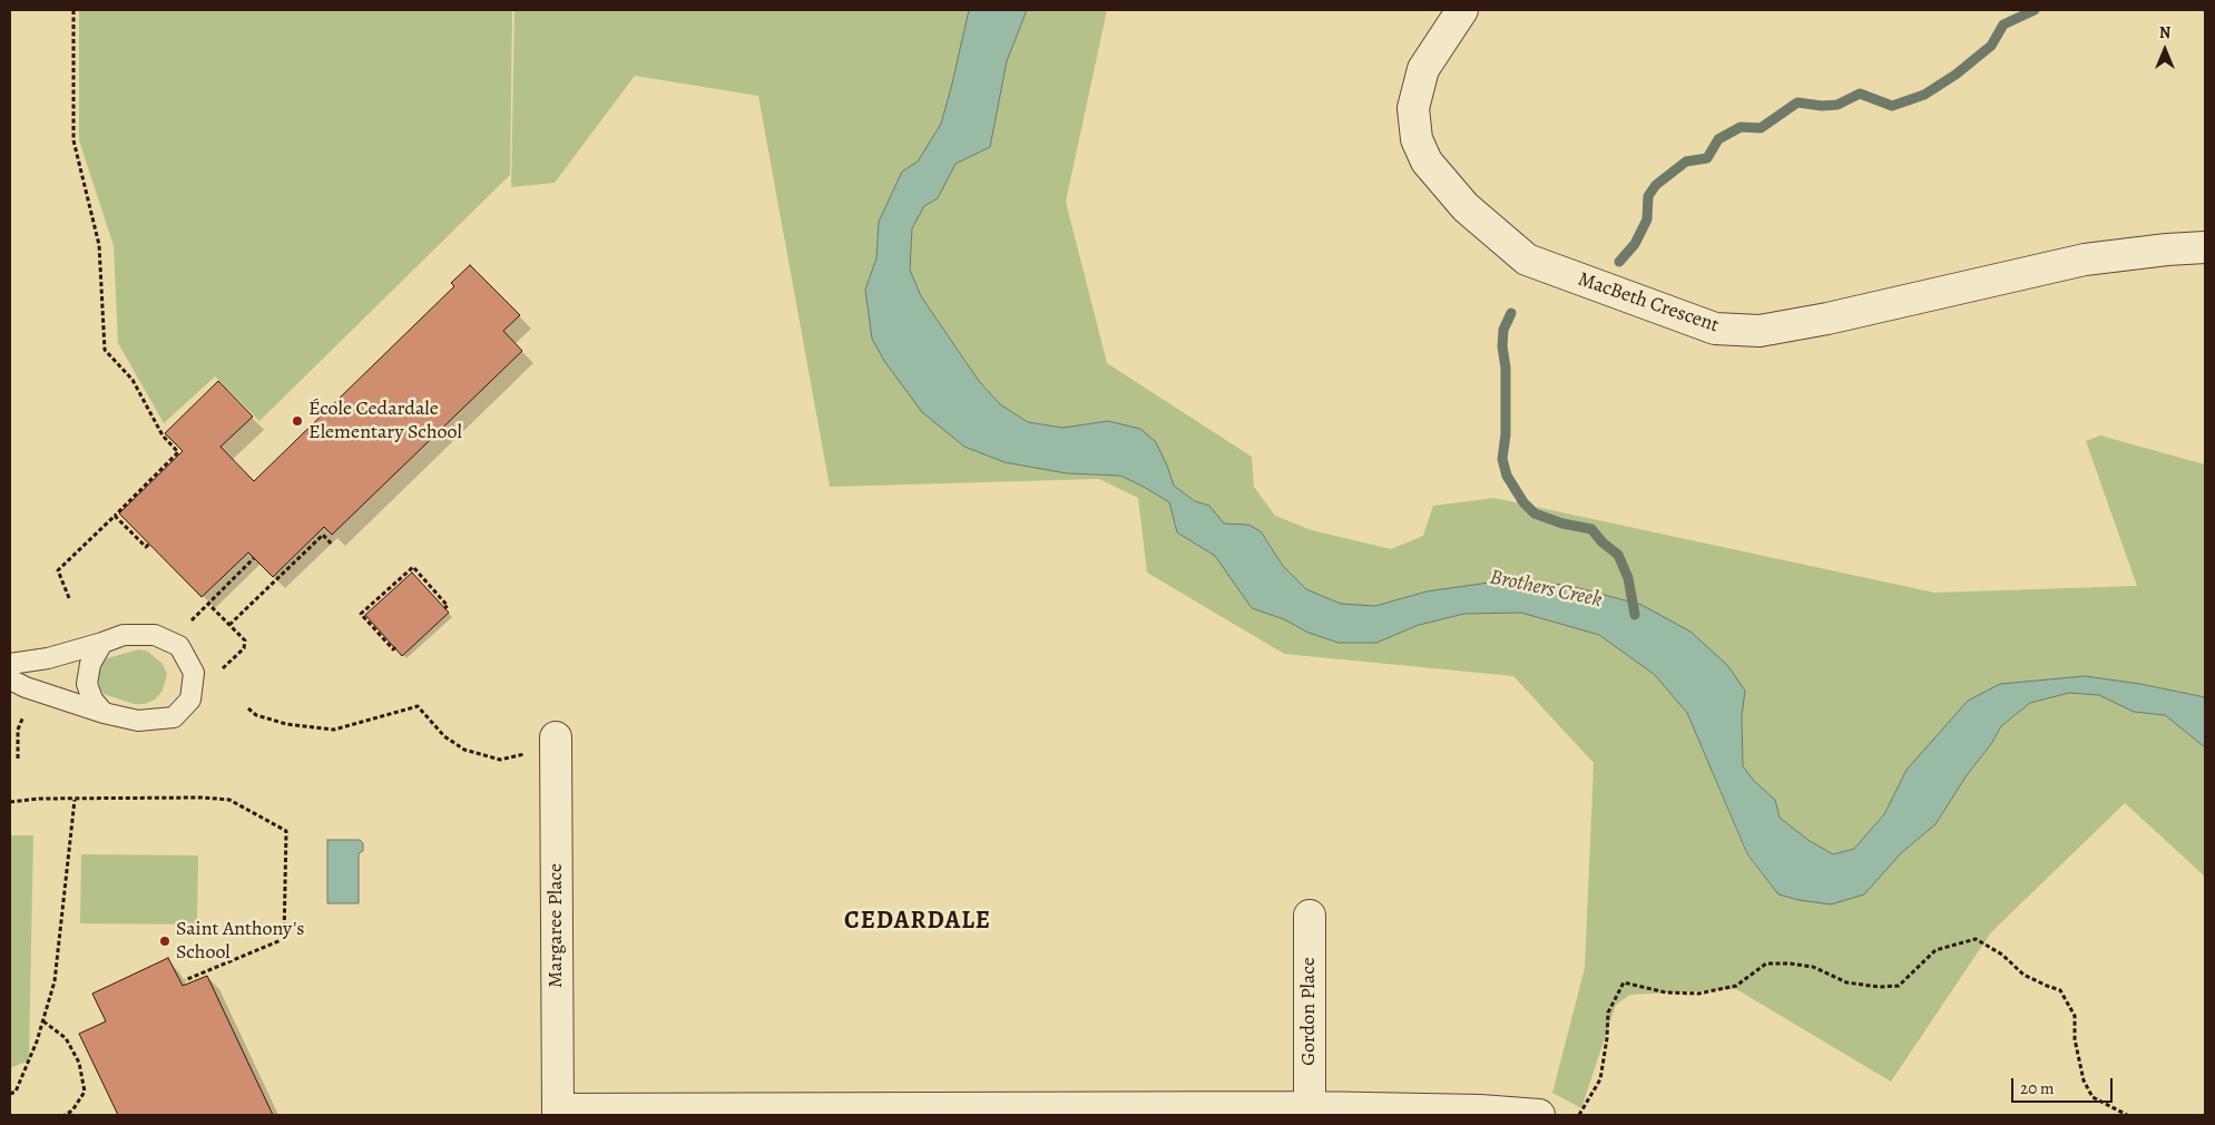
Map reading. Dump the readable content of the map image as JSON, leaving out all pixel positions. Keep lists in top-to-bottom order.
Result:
{
  "streets": {
    "street": ["MacBeth Crescent", "Margaree Place", "Gordon Place"]
  },
  "districts": ["CEDARDALE"],
  "water": ["Brothers Creek"],
  "places": ["École Cedardale Elementary School", "Saint Anthony's School"],
  "scale_bar": "20 m",
  "north": "top"
}
